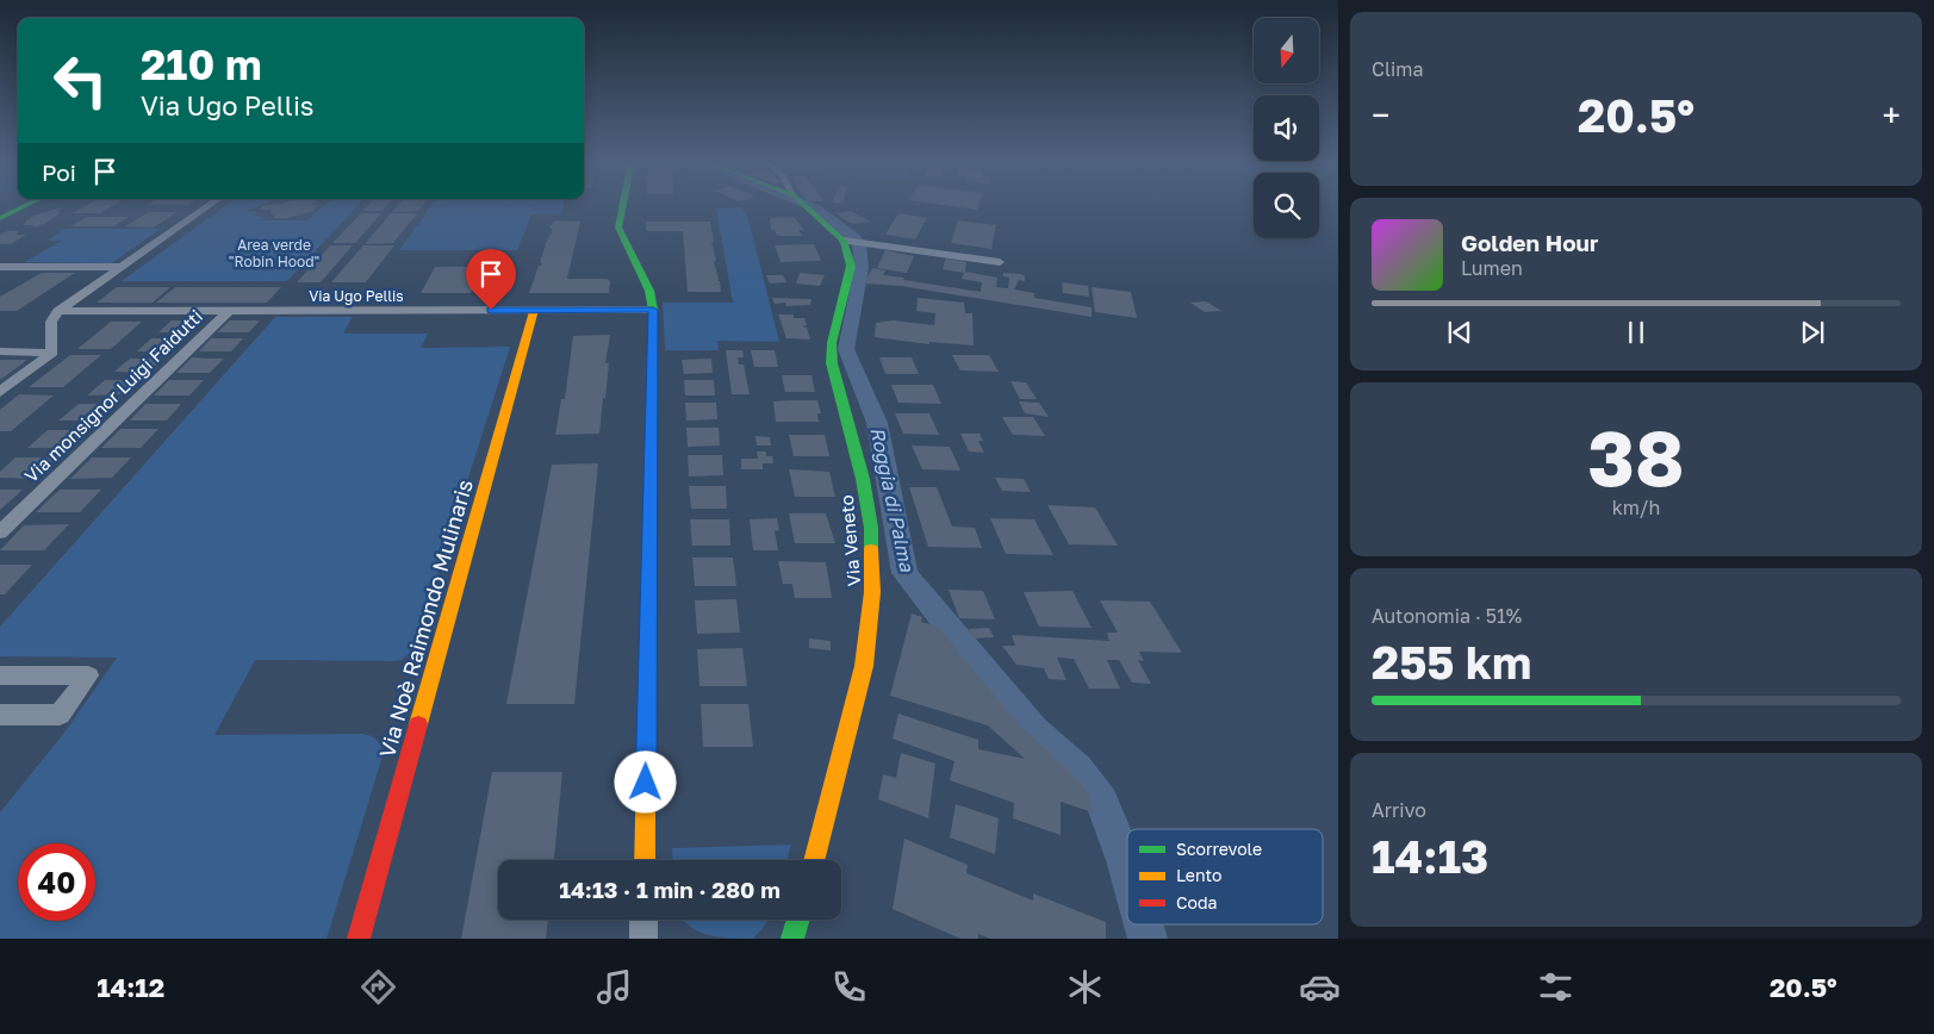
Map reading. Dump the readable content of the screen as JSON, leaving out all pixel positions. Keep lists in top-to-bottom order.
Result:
{
  "streets": {
    "street": [
      "Via Ugo Pellis",
      "Via monsignor Luigi Faidutti",
      "Via Veneto",
      "Via Noè Raimondo Mulinaris"
    ]
  },
  "crossings": [
    ["Via Ugo Pellis", "Via monsignor Luigi Faidutti"],
    ["Via Ugo Pellis", "Via Noè Raimondo Mulinaris"]
  ],
  "water": ["Roggia di Palma"],
  "parks": ["Area verde \"Robin Hood\""],
  "legend": ["Scorrevole", "Lento", "Coda"],
  "north": "bottom",
  "page": {
    "tile": [
      "Clima",
      ["38", "km/h"],
      ["Autonomia · 51%", "255 km"],
      ["Arrivo", "14:13"]
    ],
    "turn": ["210 m", "Via Ugo Pellis"],
    "heat": ["−", "20.5°", "+"],
    "then": "Poi",
    "song": ["Golden Hour", "Lumen"],
    "limit": "40",
    "trip": "14:13 · 1 min · 280 m",
    "tabs": ["14:12", "20.5°"]
  }
}
